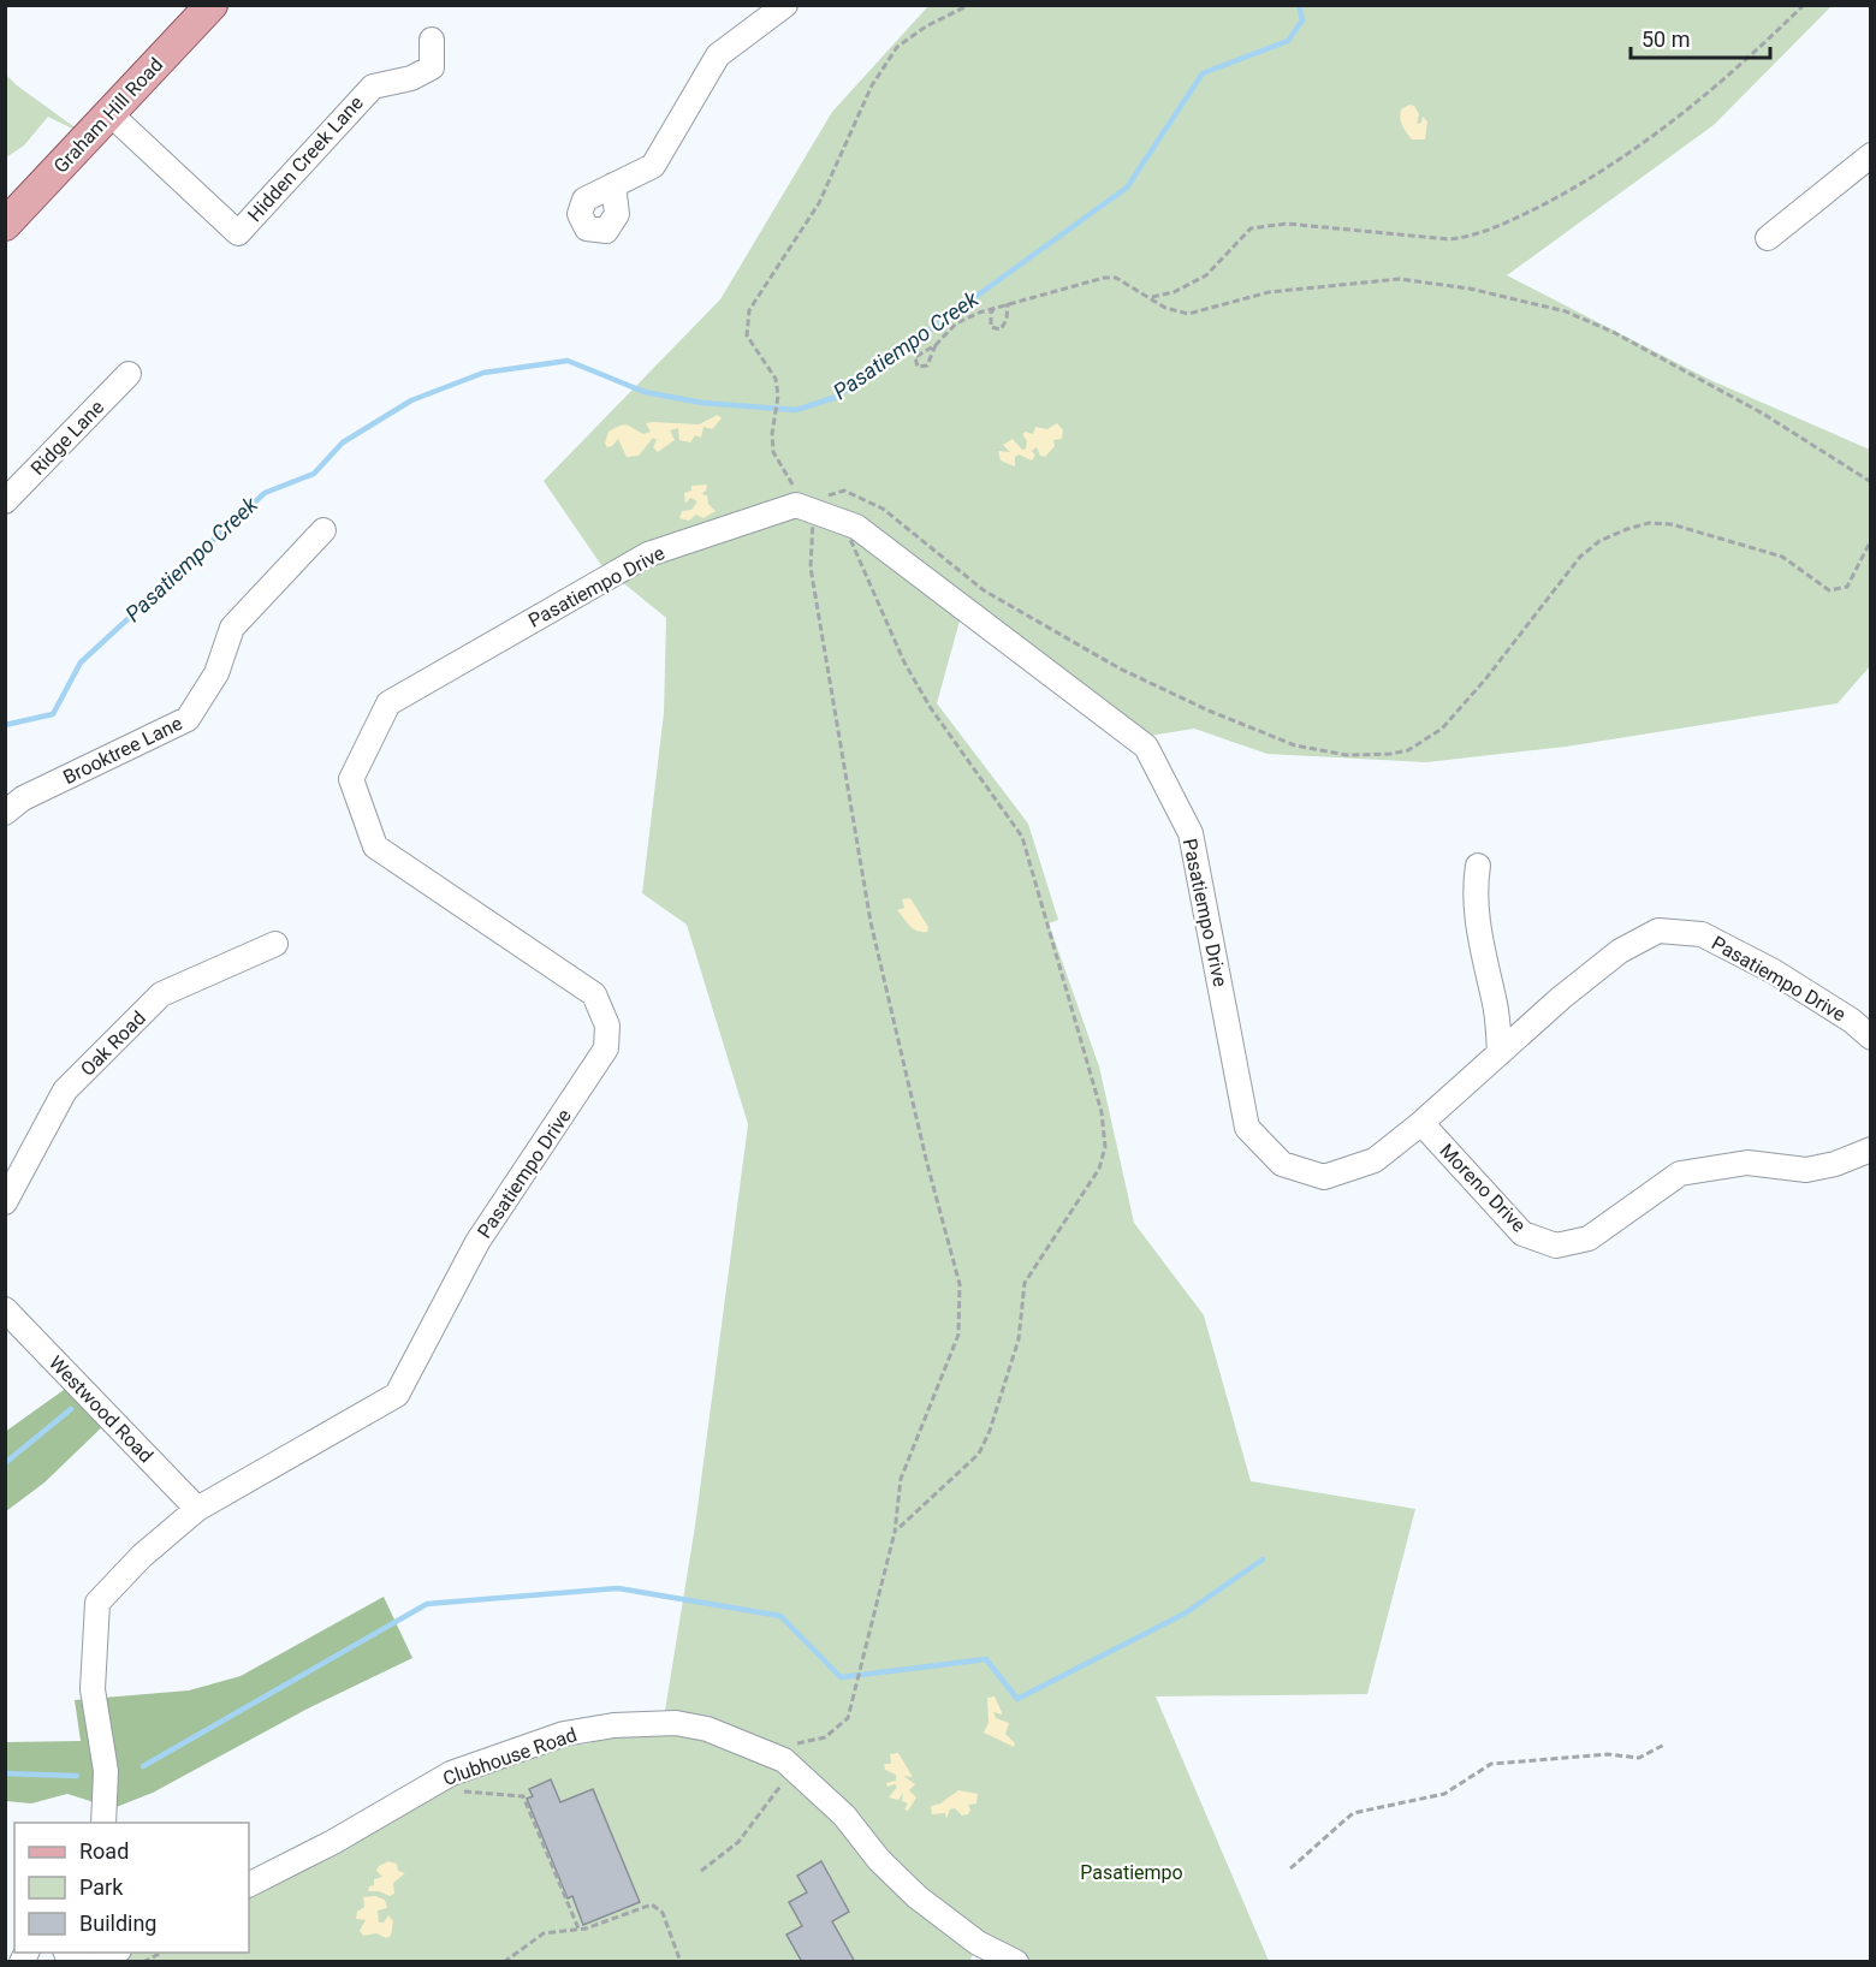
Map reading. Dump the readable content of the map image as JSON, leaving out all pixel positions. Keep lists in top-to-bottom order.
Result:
{
  "streets": {
    "main road": ["Graham Hill Road"],
    "street": [
      "Hidden Creek Lane",
      "Ridge Lane",
      "Pasatiempo Drive",
      "Brooktree Lane",
      "Oak Road",
      "Moreno Drive",
      "Westwood Road",
      "Clubhouse Road"
    ]
  },
  "crossings": [
    ["Graham Hill Road", "Hidden Creek Lane"],
    ["Pasatiempo Drive", "Moreno Drive"],
    ["Pasatiempo Drive", "Westwood Road"]
  ],
  "water": ["Pasatiempo Creek"],
  "parks": ["Pasatiempo"],
  "legend": ["Road", "Park", "Building"],
  "scale_bar": "50 m"
}
